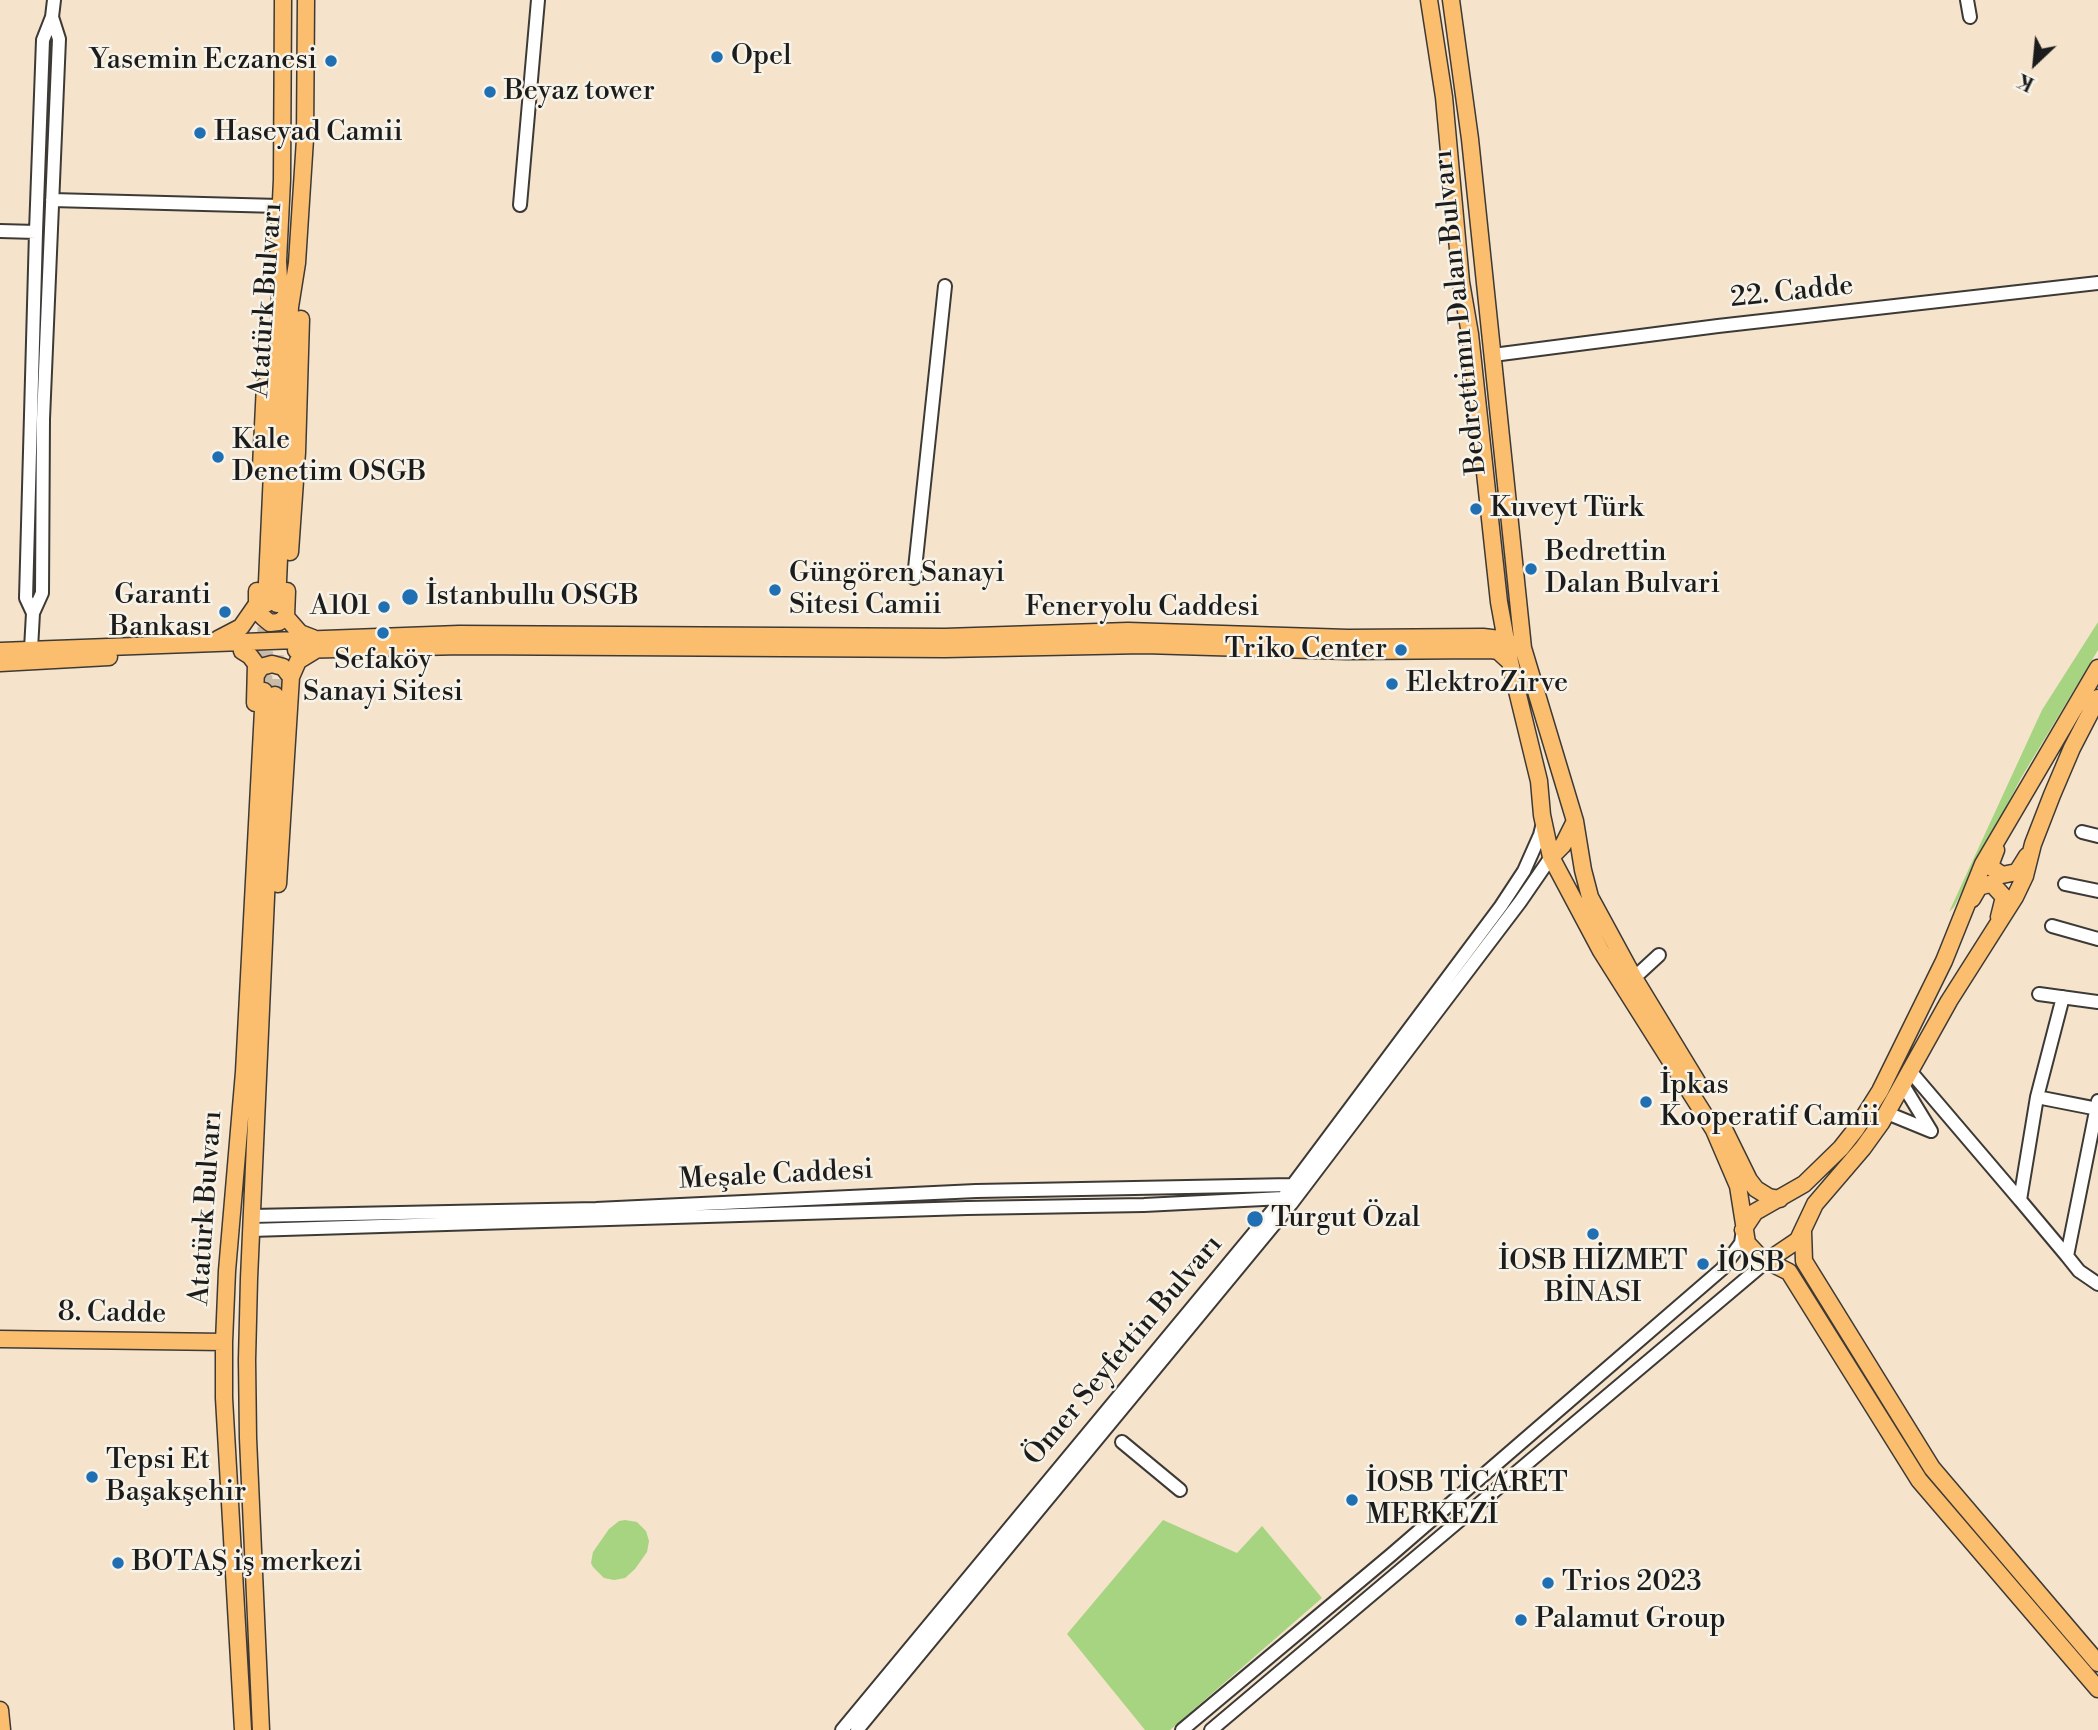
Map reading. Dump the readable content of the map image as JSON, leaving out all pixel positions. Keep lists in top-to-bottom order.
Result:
{
  "streets": {
    "main road": [
      "Atatürk Bulvarı",
      "Bedrettimn Dalan Bulvarı",
      "Feneryolu Caddesi",
      "8. Cadde"
    ],
    "street": ["22. Cadde", "Meşale Caddesi", "Ömer Seyfettin Bulvarı"]
  },
  "crossings": [
    ["22. Cadde", "Bedrettimn Dalan Bulvarı"],
    ["Atatürk Bulvarı", "Meşale Caddesi"],
    ["Atatürk Bulvarı", "8. Cadde"],
    ["Bedrettimn Dalan Bulvarı", "Feneryolu Caddesi"],
    ["Bedrettimn Dalan Bulvarı", "Ömer Seyfettin Bulvarı"],
    ["Meşale Caddesi", "Ömer Seyfettin Bulvarı"]
  ],
  "places": [
    "Opel",
    "Yasemin Eczanesi",
    "Beyaz tower",
    "Haseyad Camii",
    "Kale Denetim OSGB",
    "Kuveyt Türk",
    "Bedrettin Dalan Bulvari",
    "Güngören Sanayi Sitesi Camii",
    "İstanbullu OSGB",
    "A101",
    "Garanti Bankası",
    "Sefaköy Sanayi Sitesi",
    "Triko Center",
    "ElektroZirve",
    "İpkas Kooperatif Camii",
    "Turgut Özal",
    "İOSB HİZMET BİNASI",
    "İOSB",
    "Tepsi Et Başakşehir",
    "İOSB TİCARET MERKEZİ",
    "BOTAŞ iş merkezi",
    "Trios 2023",
    "Palamut Group"
  ],
  "north": "bottom left"
}
